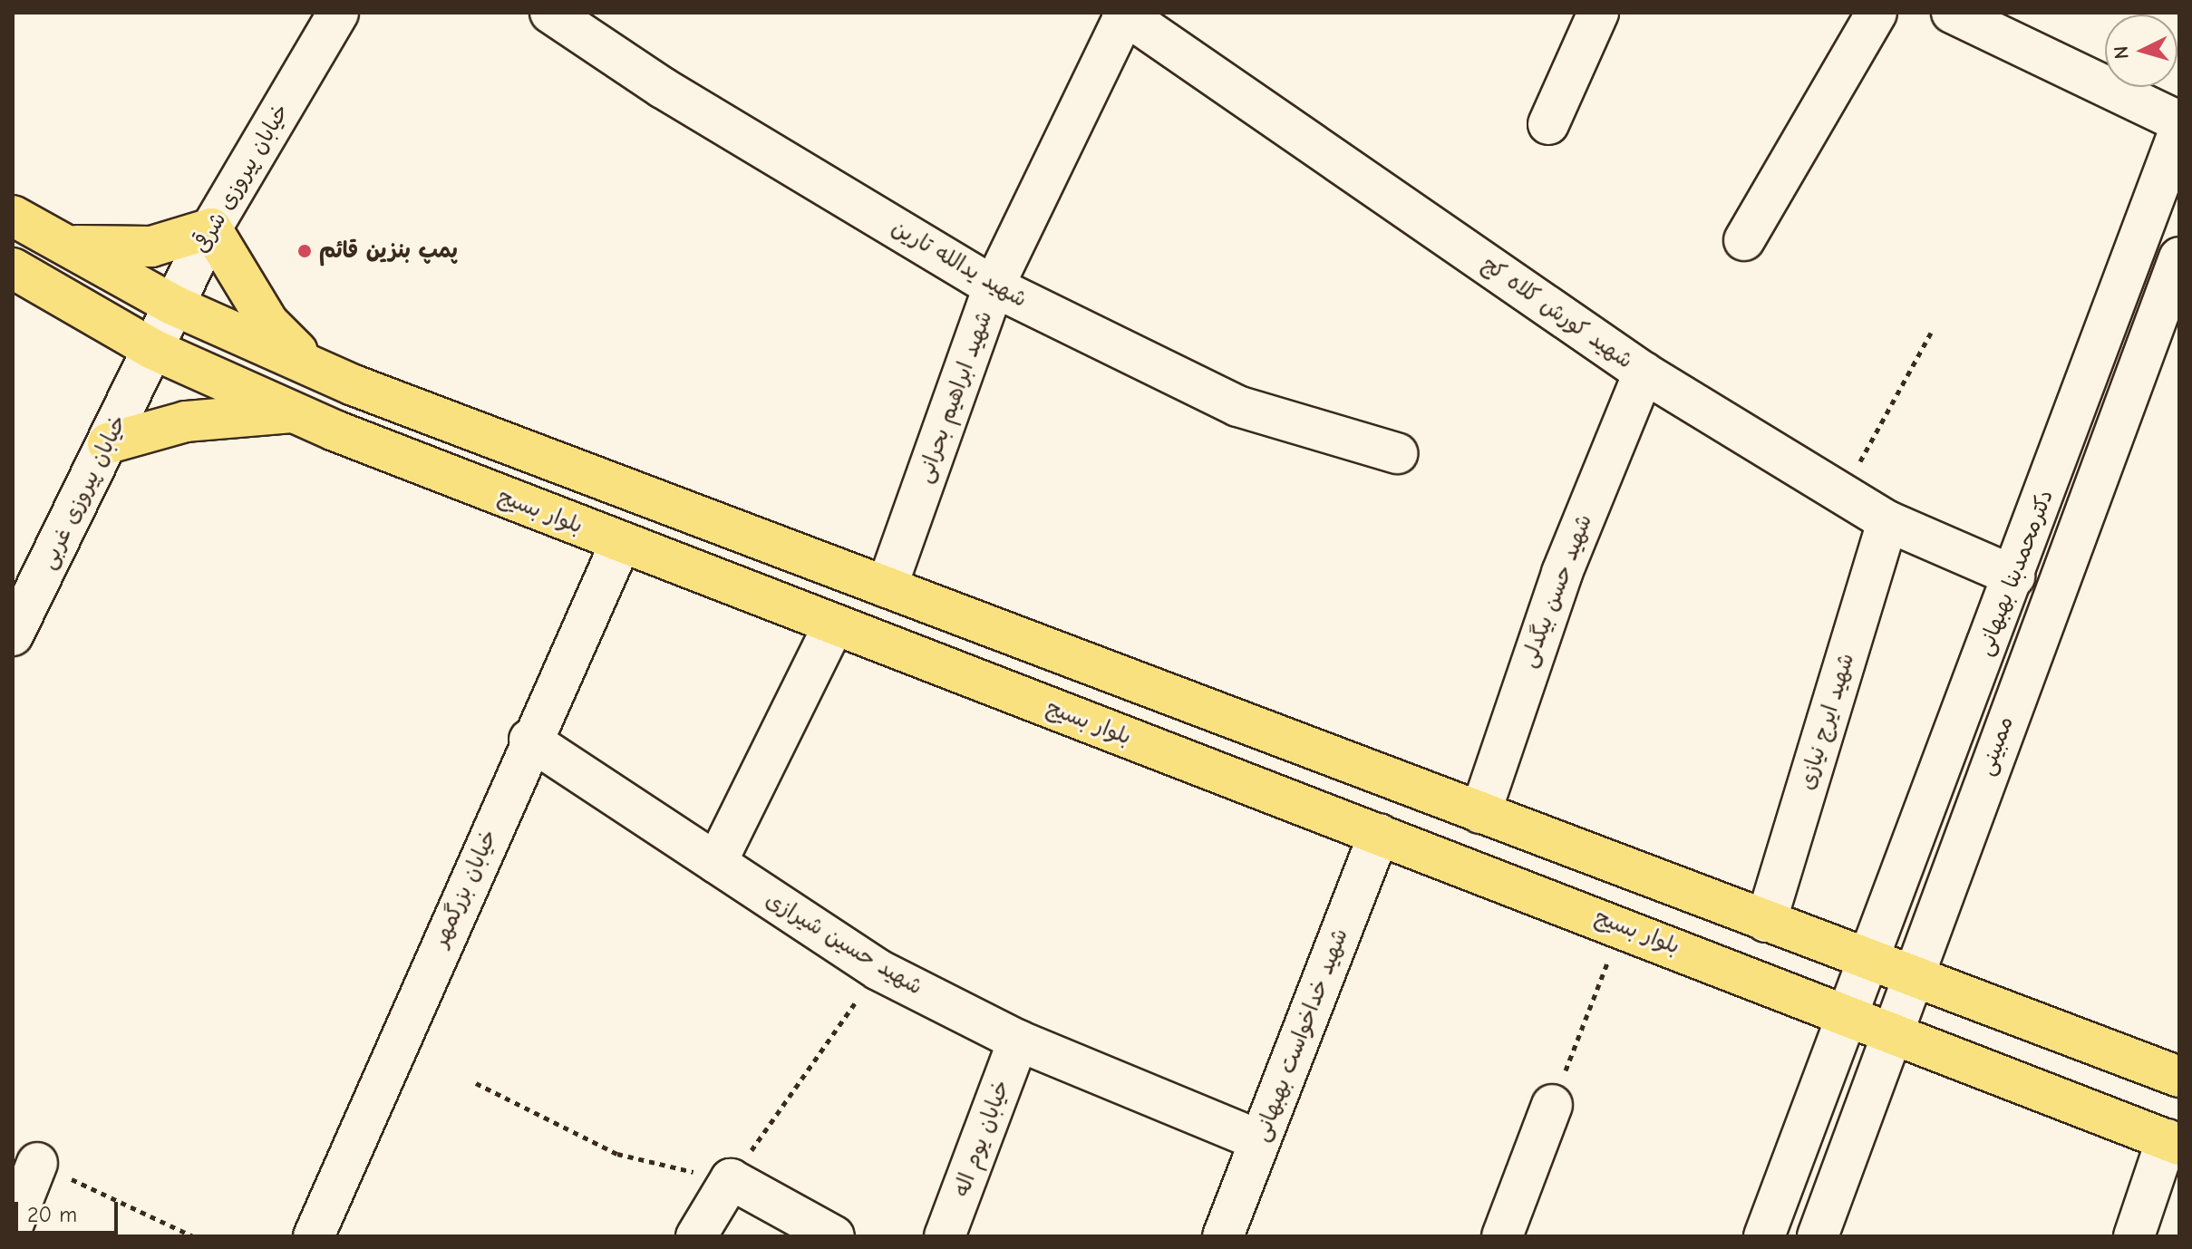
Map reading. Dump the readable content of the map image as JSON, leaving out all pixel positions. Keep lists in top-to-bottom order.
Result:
{
  "streets": {
    "main road": ["بلوار بسیج"],
    "street": [
      "خیابان پیروزی شرقی",
      "شهید یدالله تارین",
      "شهید کورش کلاه کج",
      "شهید ابراهیم بحرانی",
      "خیابان پیروزی غربی",
      "دکترمحمدبنا بهبهانی",
      "شهید حسن بیگدلی",
      "شهید ایرج نیازی",
      "ممبینی",
      "خیابان بزرگمهر",
      "شهید حسین شیرازی",
      "شهید خداخواست بهبهانی",
      "خیابان یوم اله"
    ]
  },
  "crossings": [
    ["خیابان پیروزی شرقی", "خیابان پیروزی غربی"],
    ["خیابان پیروزی شرقی", "بلوار بسیج"],
    ["شهید یدالله تارین", "شهید ابراهیم بحرانی"],
    ["شهید کورش کلاه کج", "شهید ابراهیم بحرانی"],
    ["شهید کورش کلاه کج", "دکترمحمدبنا بهبهانی"],
    ["شهید کورش کلاه کج", "شهید حسن بیگدلی"],
    ["شهید کورش کلاه کج", "شهید ایرج نیازی"],
    ["خیابان پیروزی غربی", "بلوار بسیج"],
    ["بلوار بسیج", "دکترمحمدبنا بهبهانی"],
    ["بلوار بسیج", "ممبینی"],
    ["بلوار بسیج", "خیابان بزرگمهر"],
    ["بلوار بسیج", "شهید خداخواست بهبهانی"],
    ["خیابان بزرگمهر", "شهید حسین شیرازی"],
    ["شهید حسین شیرازی", "شهید خداخواست بهبهانی"],
    ["شهید حسین شیرازی", "خیابان یوم اله"]
  ],
  "places": ["پمپ بنزین قائم"],
  "scale_bar": "20 m",
  "north": "left"
}
